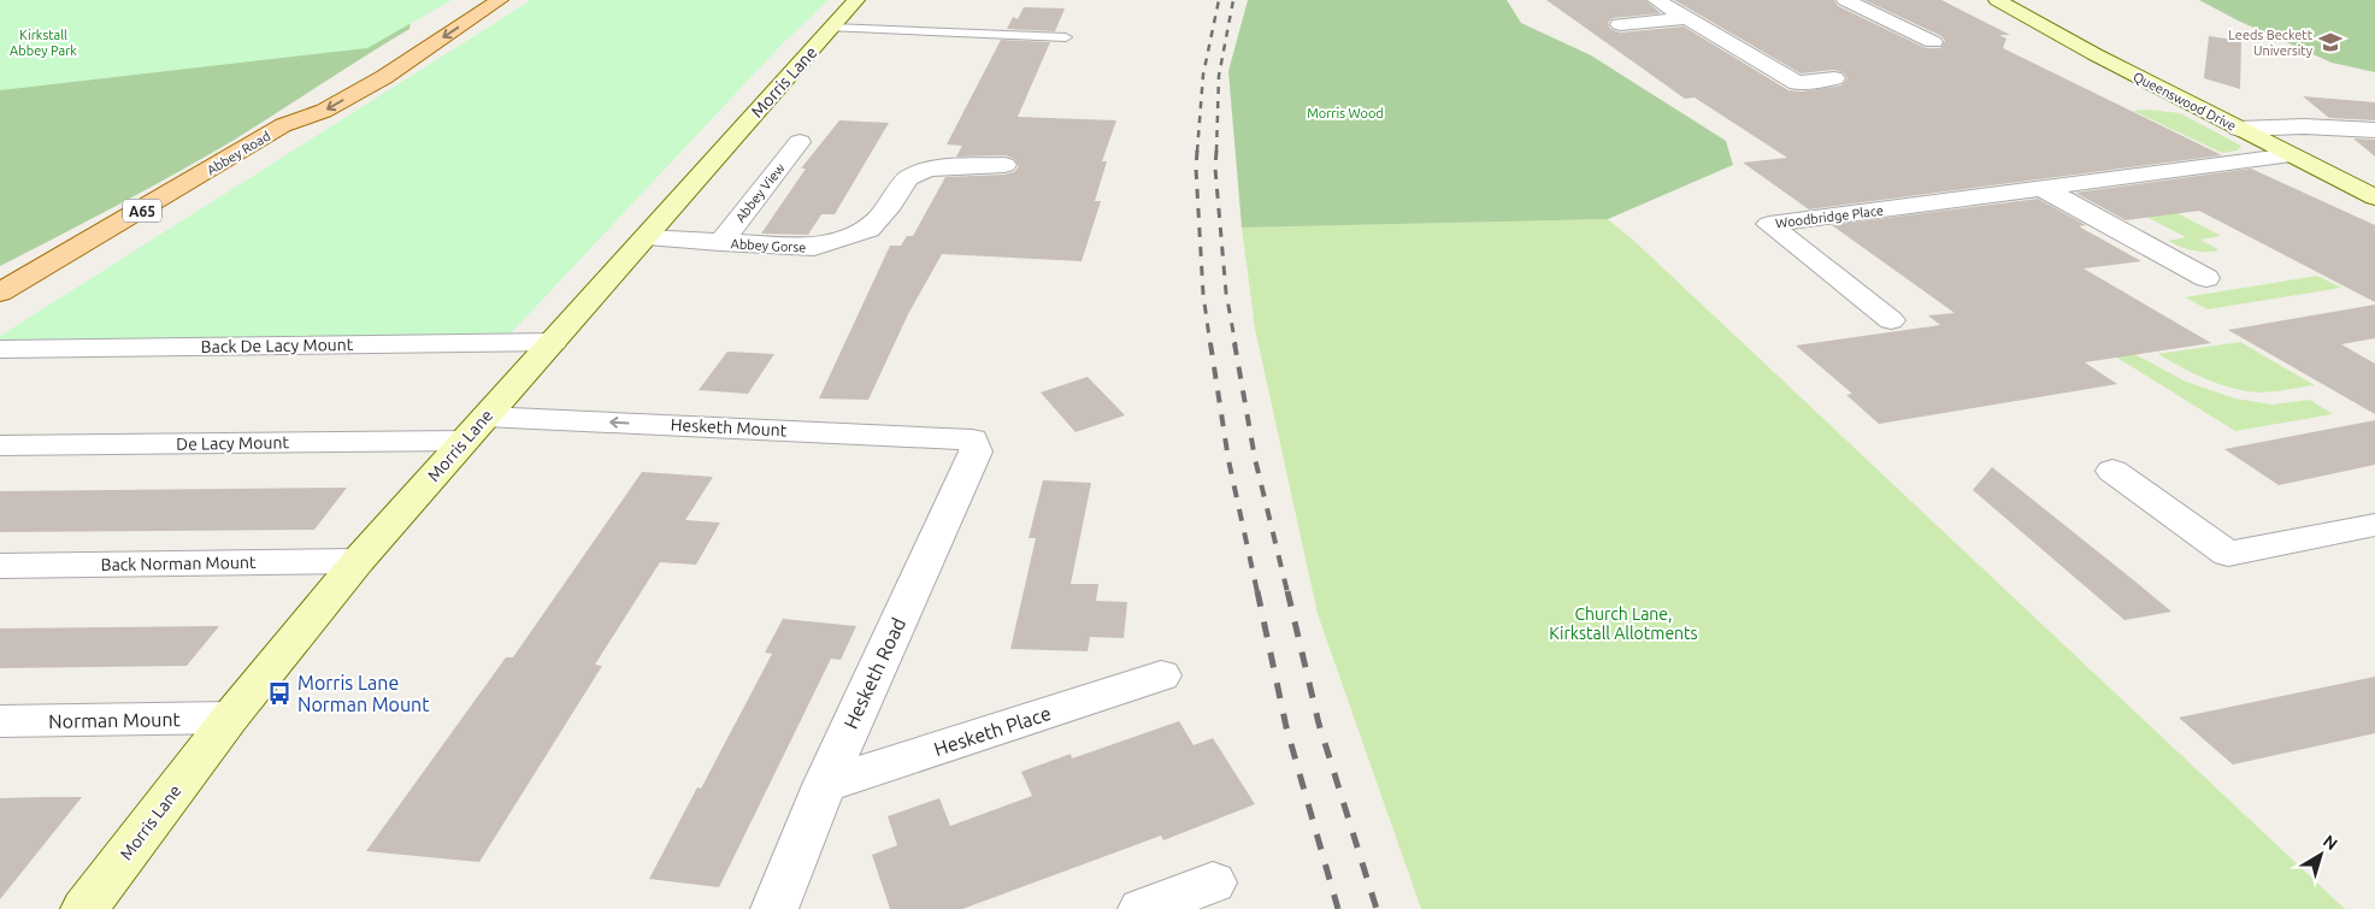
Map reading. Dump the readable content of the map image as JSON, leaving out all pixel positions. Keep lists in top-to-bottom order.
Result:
{
  "streets": {
    "main road": ["Abbey Road", "A65"],
    "street": [
      "Morris Lane",
      "Queenswood Drive",
      "Abbey View",
      "Woodbridge Place",
      "Abbey Gorse",
      "Back De Lacy Mount",
      "Hesketh Mount",
      "De Lacy Mount",
      "Back Norman Mount",
      "Hesketh Road",
      "Norman Mount",
      "Hesketh Place"
    ]
  },
  "crossings": [
    ["Morris Lane", "Abbey Gorse"],
    ["Morris Lane", "Back De Lacy Mount"],
    ["Morris Lane", "Hesketh Mount"],
    ["Morris Lane", "De Lacy Mount"],
    ["Morris Lane", "Back Norman Mount"],
    ["Morris Lane", "Norman Mount"],
    ["Queenswood Drive", "Woodbridge Place"],
    ["Abbey Road", "A65"],
    ["Abbey View", "Abbey Gorse"],
    ["Hesketh Mount", "Hesketh Road"],
    ["Hesketh Road", "Hesketh Place"]
  ],
  "one_way": ["Hesketh Mount"],
  "parks": ["Kirkstall Abbey Park", "Morris Wood", "Church Lane, Kirkstall Allotments"],
  "places": {
    "school or university": ["Leeds Beckett University"],
    "bus stop": ["Morris Lane Norman Mount"]
  },
  "north": "top right"
}
